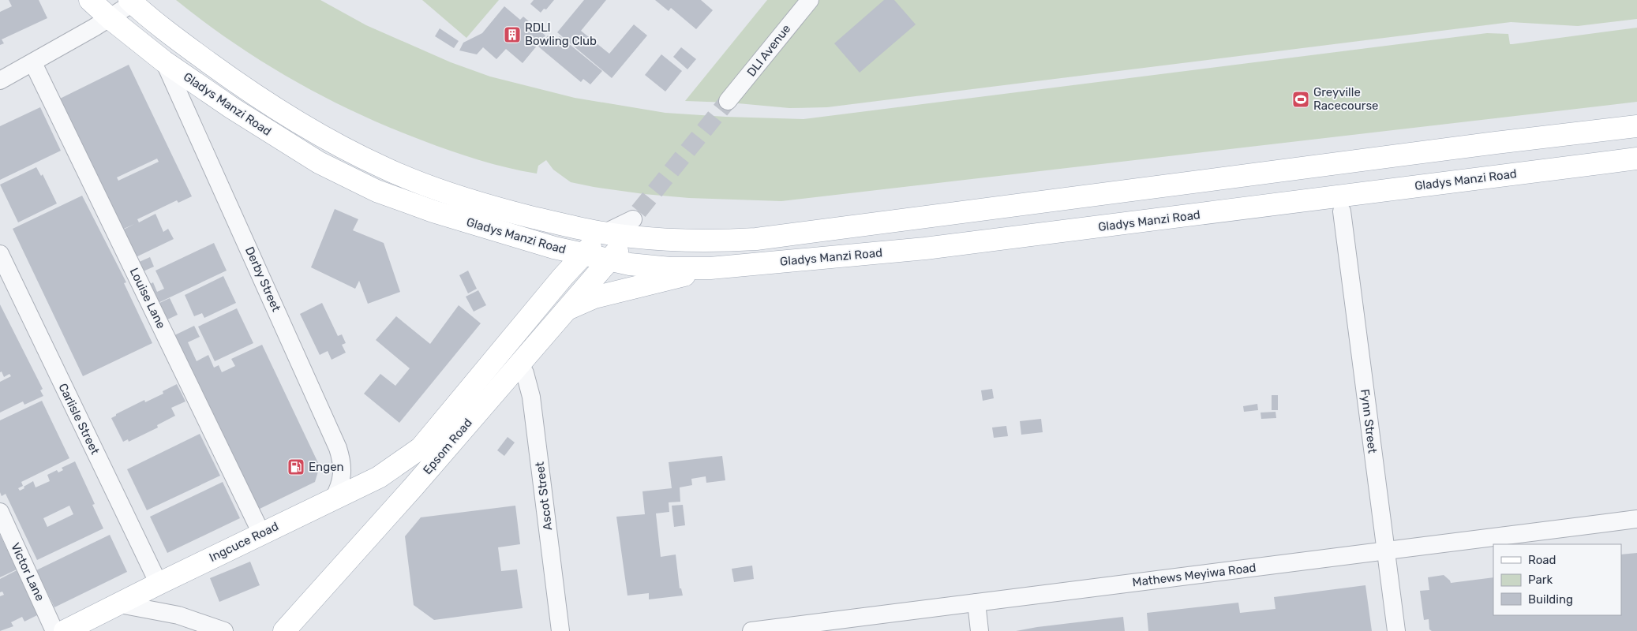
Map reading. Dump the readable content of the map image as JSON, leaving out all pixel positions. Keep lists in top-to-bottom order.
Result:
{
  "streets": {
    "main road": ["Gladys Manzi Road", "Epsom Road", "Ingcuce Road"],
    "street": [
      "DLI Avenue",
      "Derby Street",
      "Louise Lane",
      "Carlisle Street",
      "Fynn Street",
      "Ascot Street",
      "Victor Lane",
      "Mathews Meyiwa Road"
    ]
  },
  "crossings": [
    ["Gladys Manzi Road", "Derby Street"],
    ["Gladys Manzi Road", "Fynn Street"],
    ["Gladys Manzi Road", "Epsom Road"],
    ["Derby Street", "Ingcuce Road"],
    ["Louise Lane", "Ingcuce Road"],
    ["Carlisle Street", "Ingcuce Road"],
    ["Fynn Street", "Mathews Meyiwa Road"],
    ["Epsom Road", "Ascot Street"],
    ["Epsom Road", "Ingcuce Road"]
  ],
  "places": {
    "building": ["RDLI Bowling Club"],
    "sports": ["Greyville Racecourse"],
    "fuel station": ["Engen"]
  },
  "legend": ["Road", "Park", "Building"]
}
